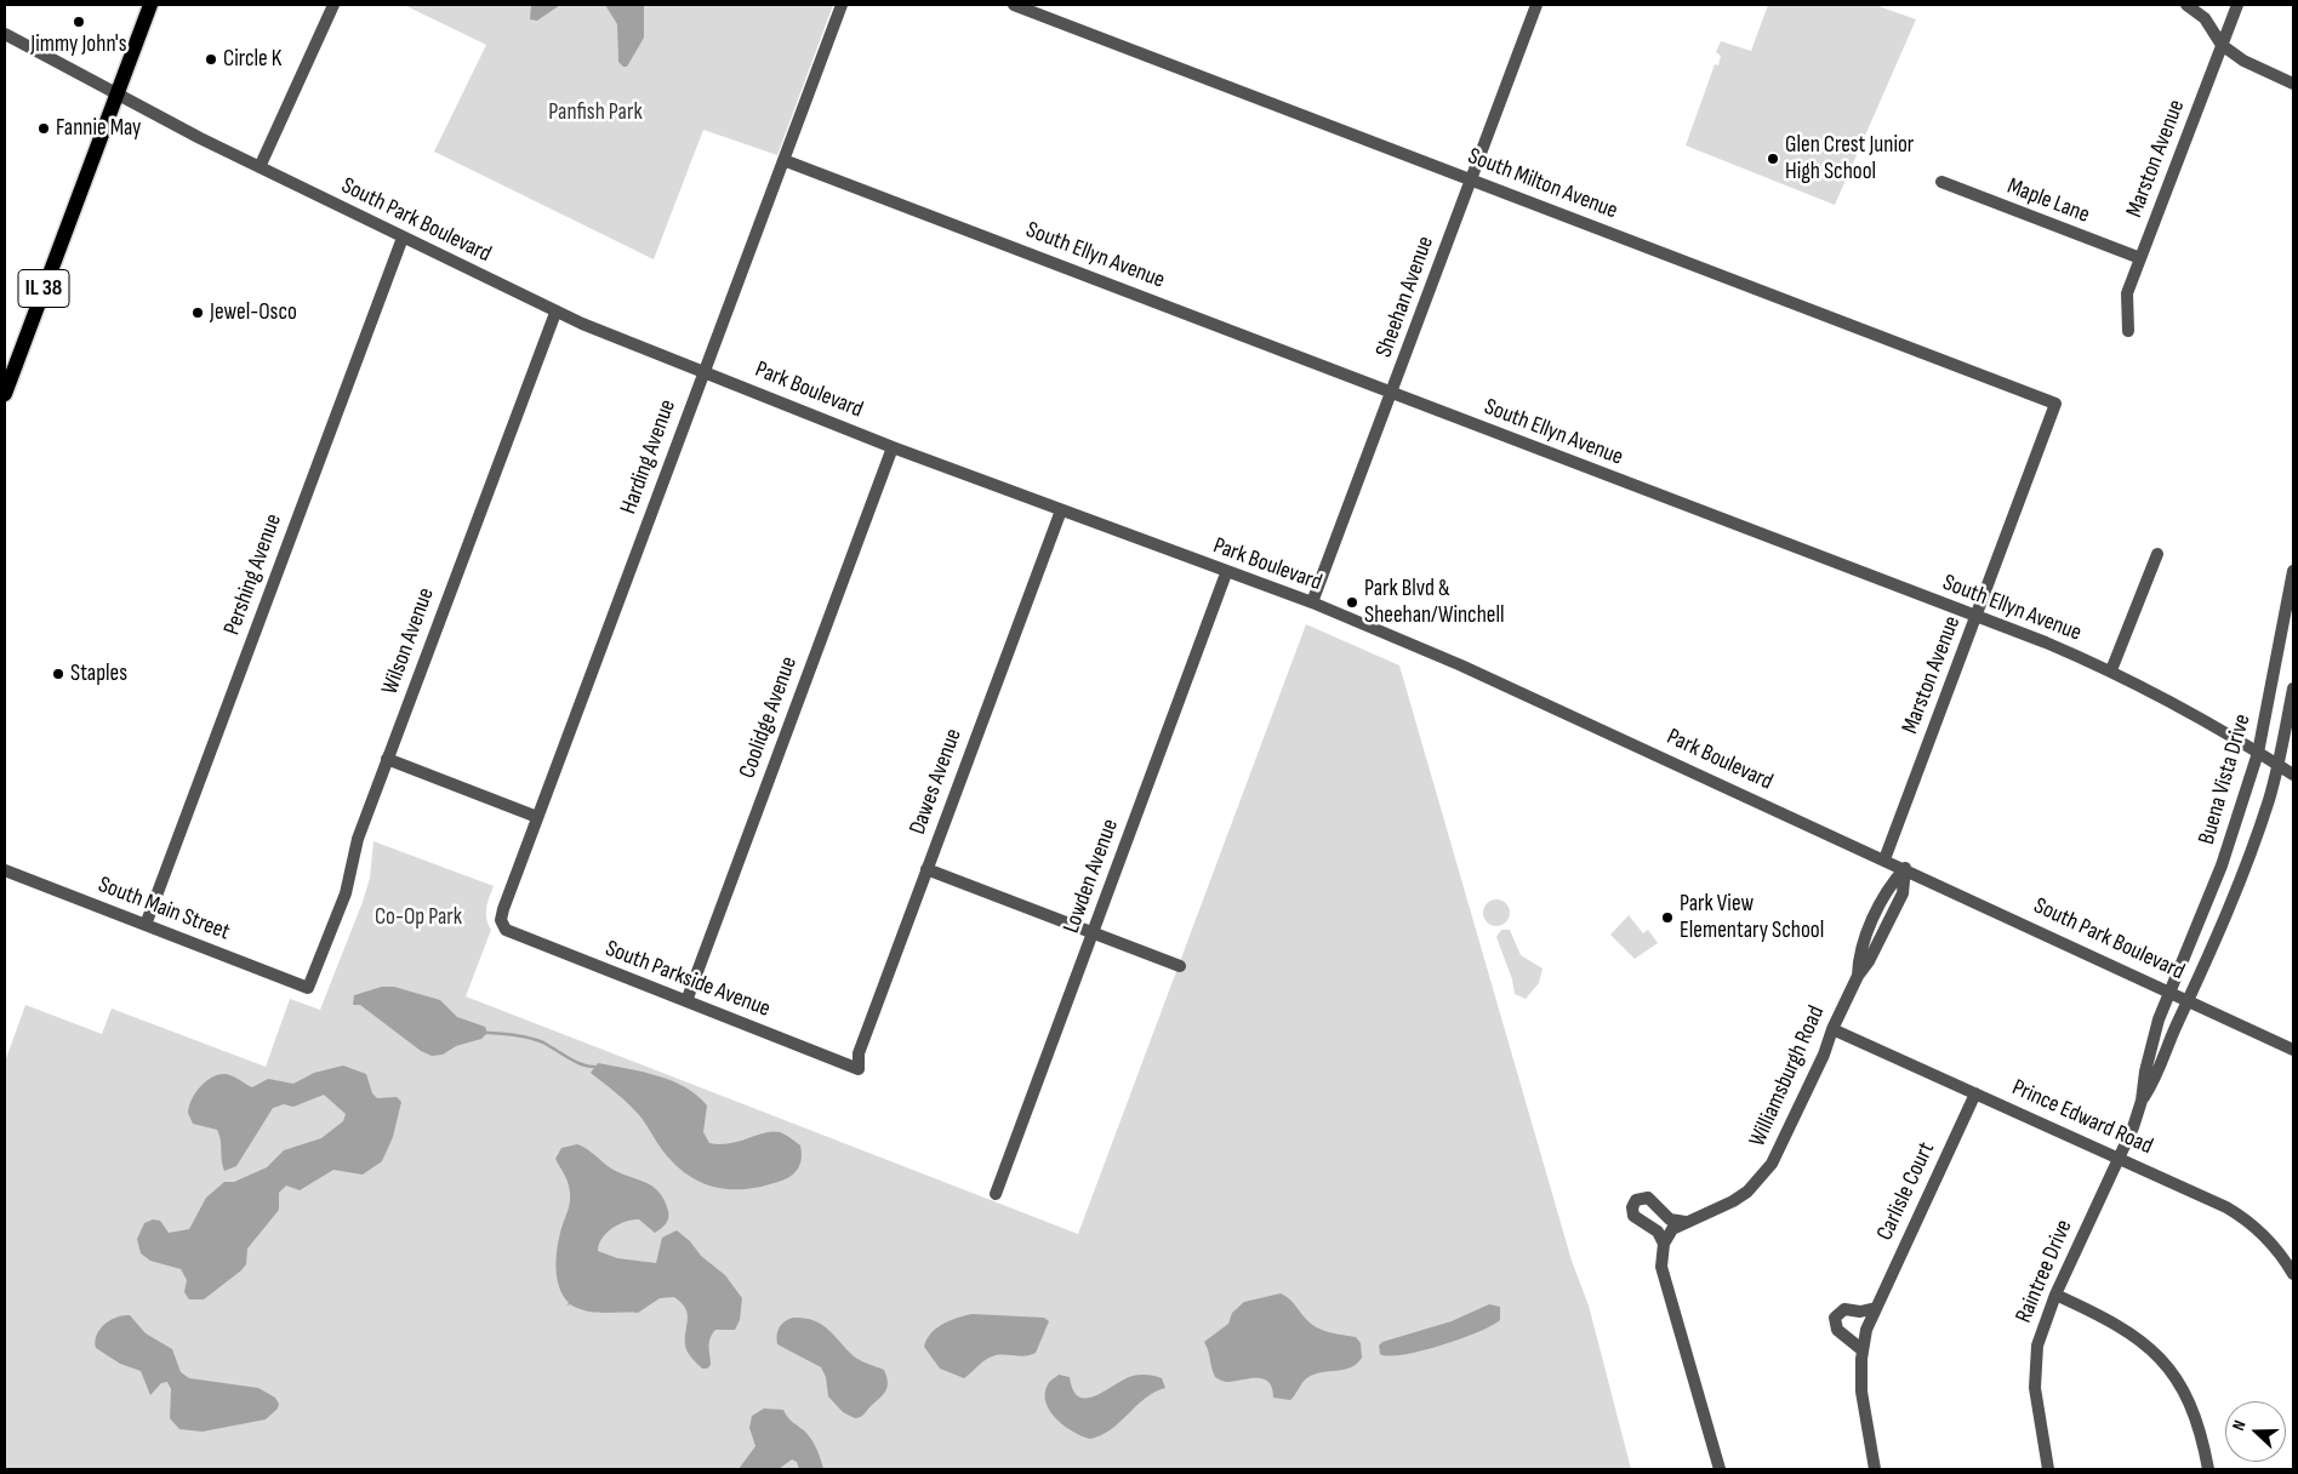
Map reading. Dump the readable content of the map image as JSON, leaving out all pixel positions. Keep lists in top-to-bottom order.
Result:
{
  "streets": {
    "main road": ["IL 38"],
    "street": [
      "Marston Avenue",
      "South Milton Avenue",
      "Maple Lane",
      "South Park Boulevard",
      "South Ellyn Avenue",
      "Sheehan Avenue",
      "Park Boulevard",
      "Harding Avenue",
      "Pershing Avenue",
      "Wilson Avenue",
      "Coolidge Avenue",
      "Buena Vista Drive",
      "Dawes Avenue",
      "Lowden Avenue",
      "South Main Street",
      "South Parkside Avenue",
      "Williamsburgh Road",
      "Prince Edward Road",
      "Carlisle Court",
      "Raintree Drive"
    ]
  },
  "crossings": [
    ["Marston Avenue", "South Milton Avenue"],
    ["Marston Avenue", "Maple Lane"],
    ["Marston Avenue", "South Ellyn Avenue"],
    ["Marston Avenue", "Park Boulevard"],
    ["South Milton Avenue", "Sheehan Avenue"],
    ["South Park Boulevard", "IL 38"],
    ["South Park Boulevard", "Park Boulevard"],
    ["South Park Boulevard", "Harding Avenue"],
    ["South Park Boulevard", "Pershing Avenue"],
    ["South Park Boulevard", "Wilson Avenue"],
    ["South Park Boulevard", "Buena Vista Drive"],
    ["South Park Boulevard", "Williamsburgh Road"],
    ["South Park Boulevard", "Raintree Drive"],
    ["South Ellyn Avenue", "Sheehan Avenue"],
    ["South Ellyn Avenue", "Harding Avenue"],
    ["South Ellyn Avenue", "Buena Vista Drive"],
    ["Sheehan Avenue", "Park Boulevard"],
    ["Park Boulevard", "Harding Avenue"],
    ["Park Boulevard", "Coolidge Avenue"],
    ["Park Boulevard", "Dawes Avenue"],
    ["Park Boulevard", "Lowden Avenue"],
    ["Park Boulevard", "Williamsburgh Road"],
    ["Harding Avenue", "South Parkside Avenue"],
    ["Pershing Avenue", "South Main Street"],
    ["Wilson Avenue", "South Main Street"],
    ["Coolidge Avenue", "South Parkside Avenue"],
    ["Buena Vista Drive", "Raintree Drive"],
    ["Dawes Avenue", "South Parkside Avenue"],
    ["Williamsburgh Road", "Prince Edward Road"],
    ["Prince Edward Road", "Carlisle Court"],
    ["Prince Edward Road", "Raintree Drive"]
  ],
  "parks": ["Panfish Park", "Co-Op Park"],
  "places": [
    "Jimmy John's",
    "Circle K",
    "Fannie May",
    "Glen Crest Junior High School",
    "Jewel-Osco",
    "Park Blvd & Sheehan/Winchell",
    "Staples",
    "Park View Elementary School"
  ],
  "north": "left"
}
